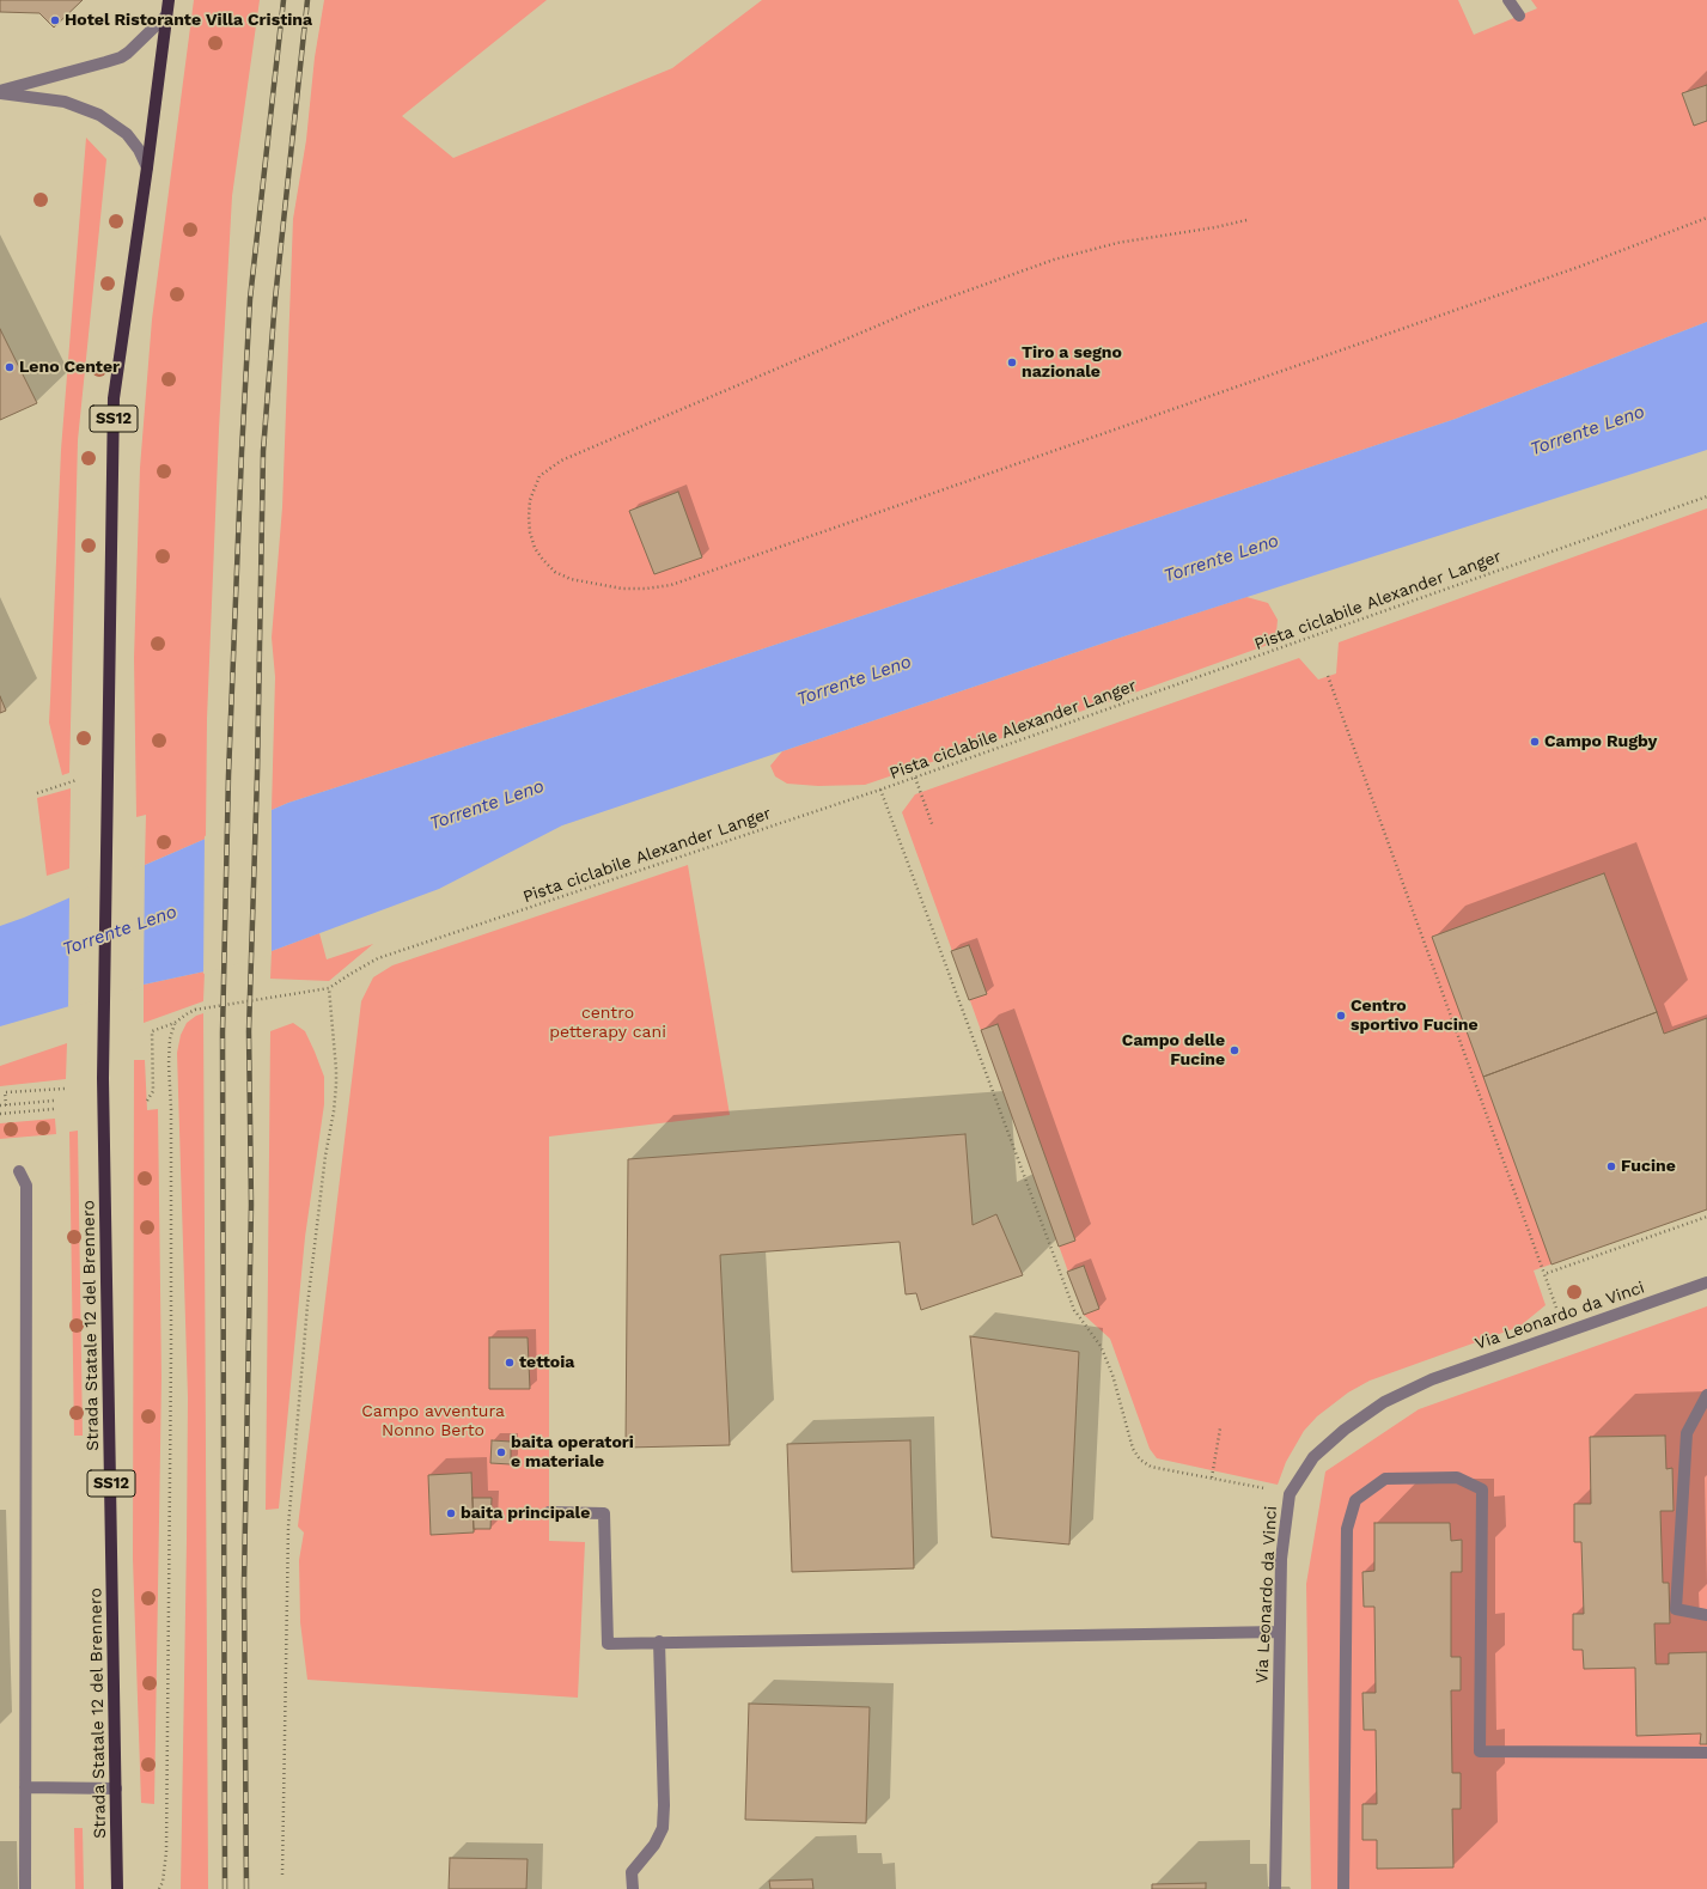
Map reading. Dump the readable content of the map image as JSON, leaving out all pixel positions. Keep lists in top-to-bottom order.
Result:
{
  "streets": {
    "main road": ["SS12", "Strada Statale 12 del Brennero"],
    "street": ["Via Leonardo da Vinci"],
    "path": ["Pista ciclabile Alexander Langer"]
  },
  "crossings": [
    ["SS12", "Strada Statale 12 del Brennero"]
  ],
  "water": ["Torrente Leno"],
  "parks": ["centro petterapy cani", "Campo avventura Nonno Berto"],
  "places": [
    "Hotel Ristorante Villa Cristina",
    "Tiro a segno nazionale",
    "Leno Center",
    "Campo Rugby",
    "Centro sportivo Fucine",
    "Campo delle Fucine",
    "Fucine",
    "tettoia",
    "baita operatori e materiale",
    "baita principale"
  ]
}
